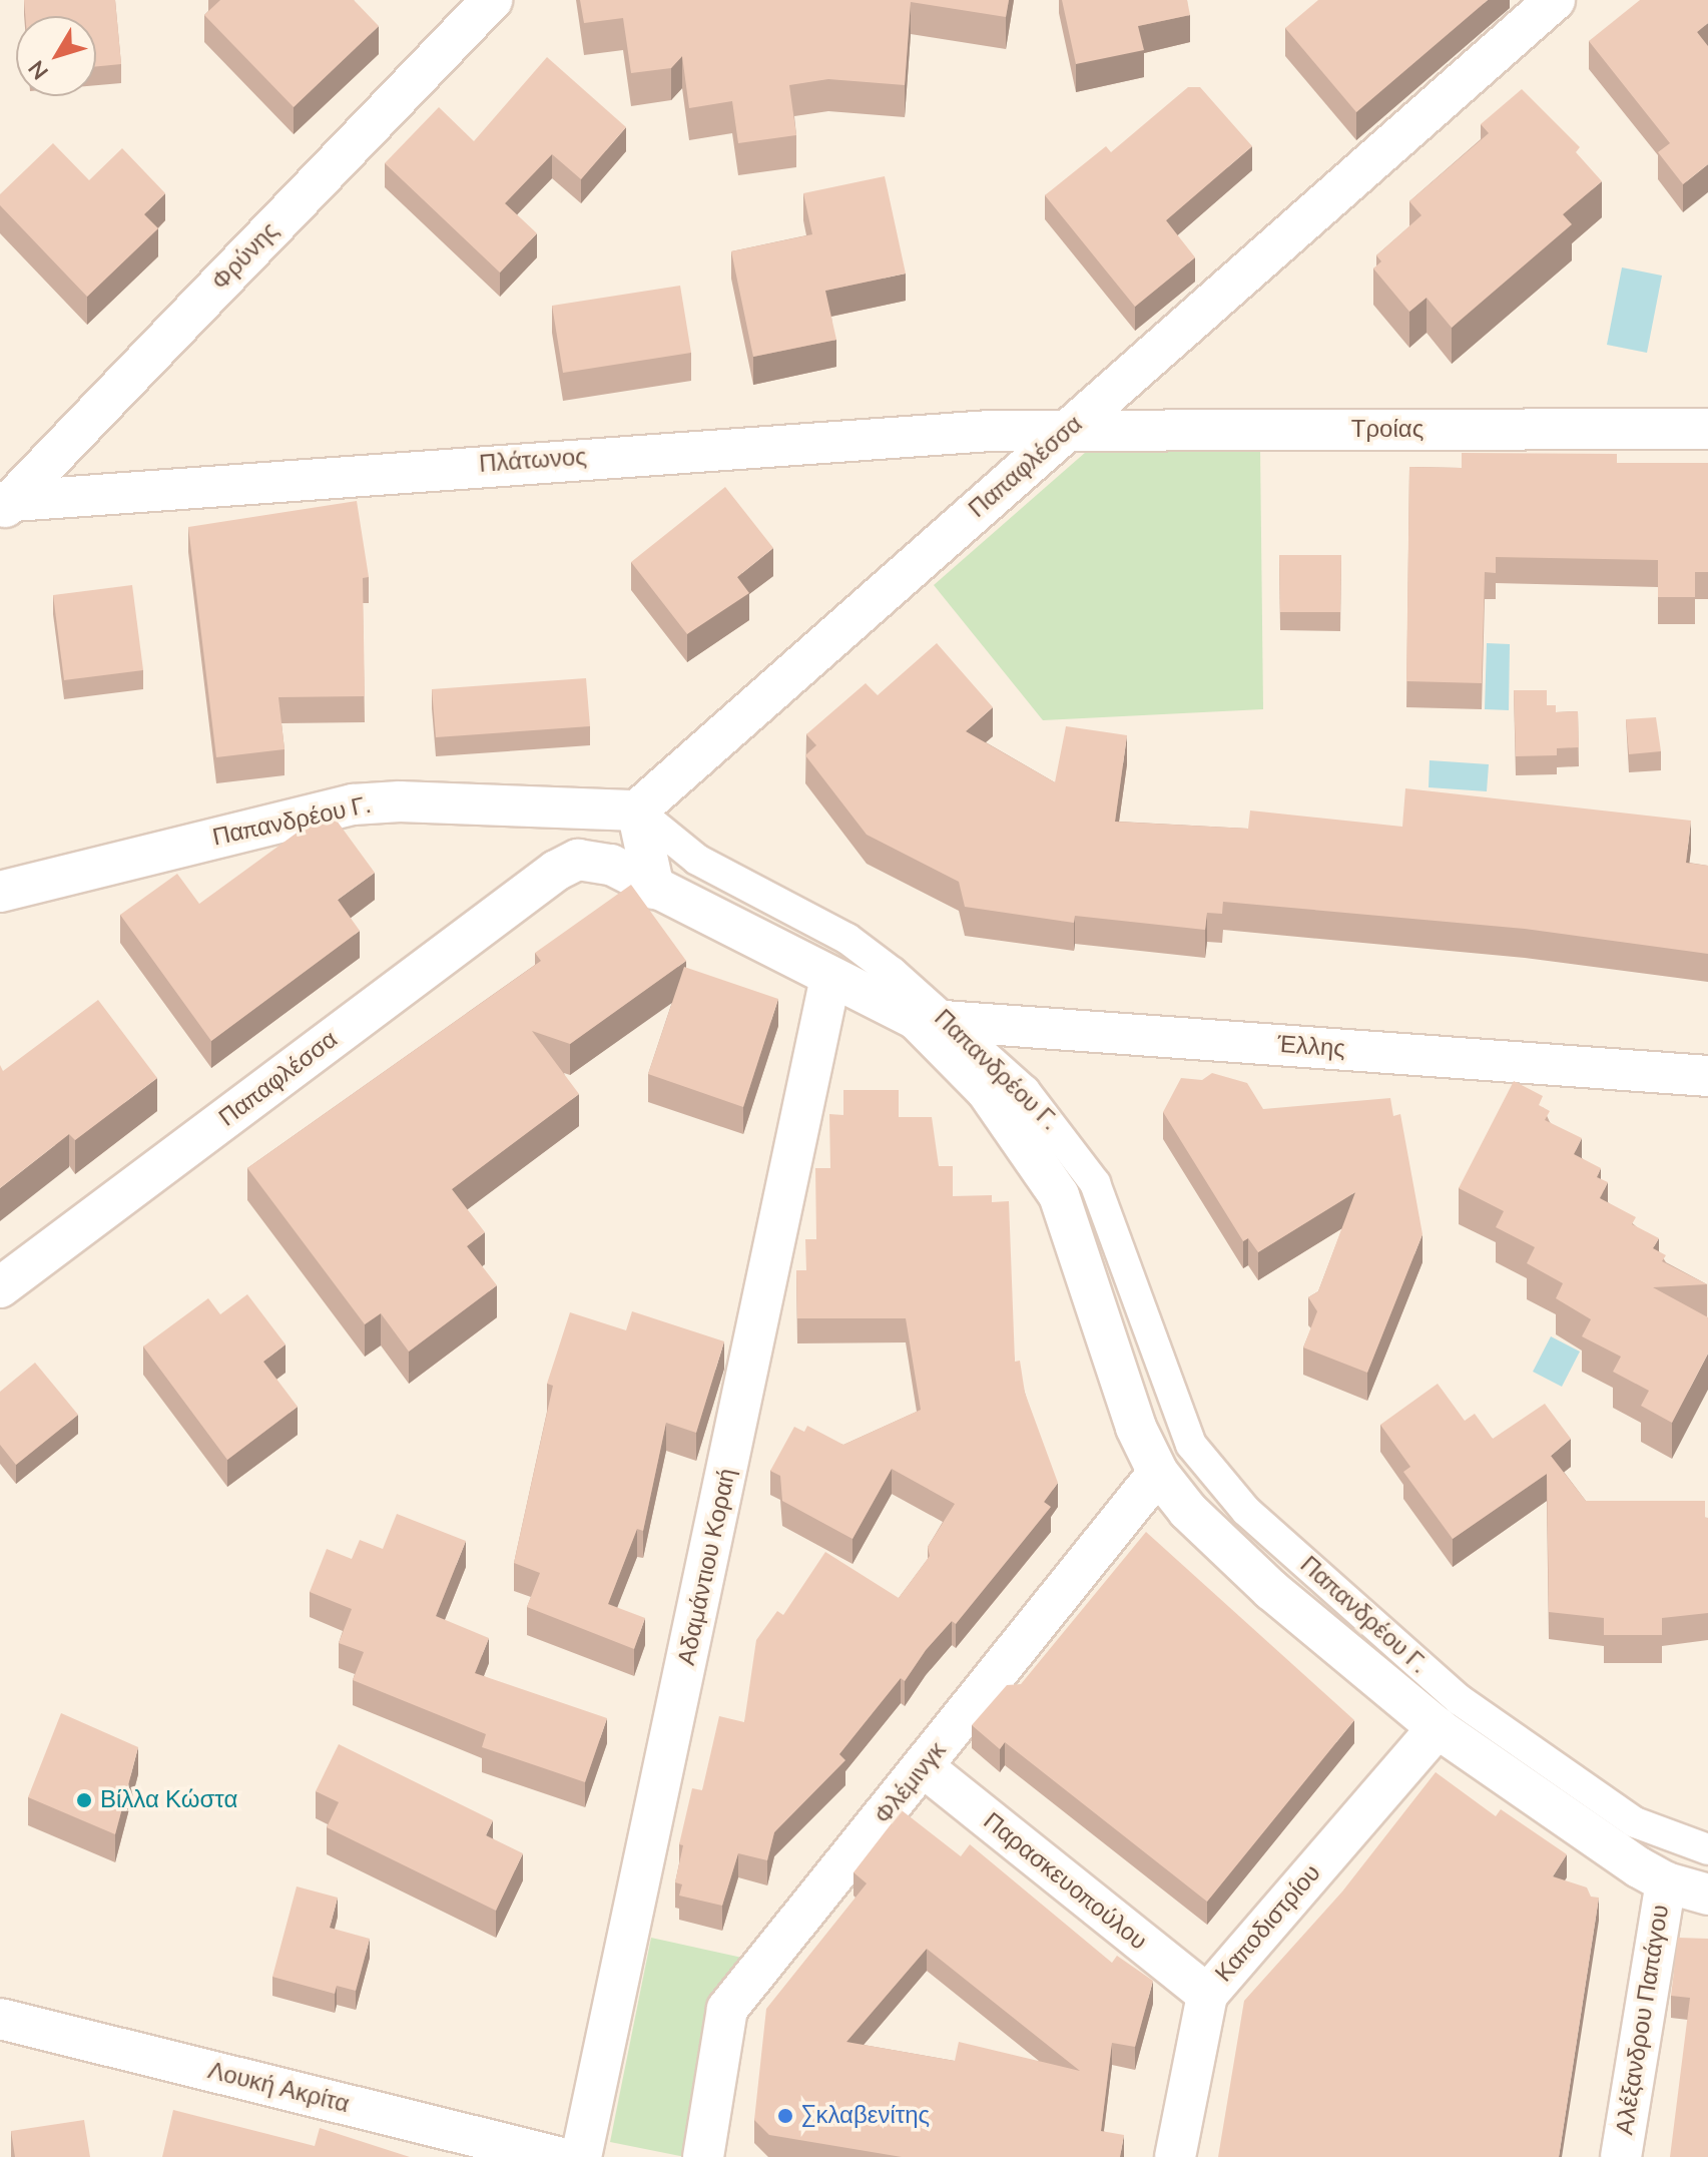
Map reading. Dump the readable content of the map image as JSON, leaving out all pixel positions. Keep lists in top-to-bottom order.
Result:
{
  "streets": {
    "street": [
      "Φρύνης",
      "Τροίας",
      "Πλάτωνος",
      "Παπαφλέσσα",
      "Παπανδρέου Γ.",
      "Έλλης",
      "Αδαμάντιου Κοραή",
      "Φλέμινγκ",
      "Παρασκευοπούλου",
      "Καποδιστρίου",
      "Αλέξανδρου Παπάγου",
      "Λουκή Ακρίτα"
    ]
  },
  "crossings": [
    ["Φρύνης", "Πλάτωνος"],
    ["Τροίας", "Πλάτωνος"],
    ["Τροίας", "Παπαφλέσσα"],
    ["Πλάτωνος", "Παπαφλέσσα"],
    ["Παπαφλέσσα", "Παπανδρέου Γ."],
    ["Παπανδρέου Γ.", "Έλλης"],
    ["Παπανδρέου Γ.", "Αδαμάντιου Κοραή"],
    ["Παπανδρέου Γ.", "Φλέμινγκ"],
    ["Παπανδρέου Γ.", "Καποδιστρίου"],
    ["Παπανδρέου Γ.", "Αλέξανδρου Παπάγου"],
    ["Φλέμινγκ", "Παρασκευοπούλου"],
    ["Παρασκευοπούλου", "Καποδιστρίου"]
  ],
  "places": ["Βίλλα Κώστα", "Σκλαβενίτης"],
  "north": "bottom left"
}
